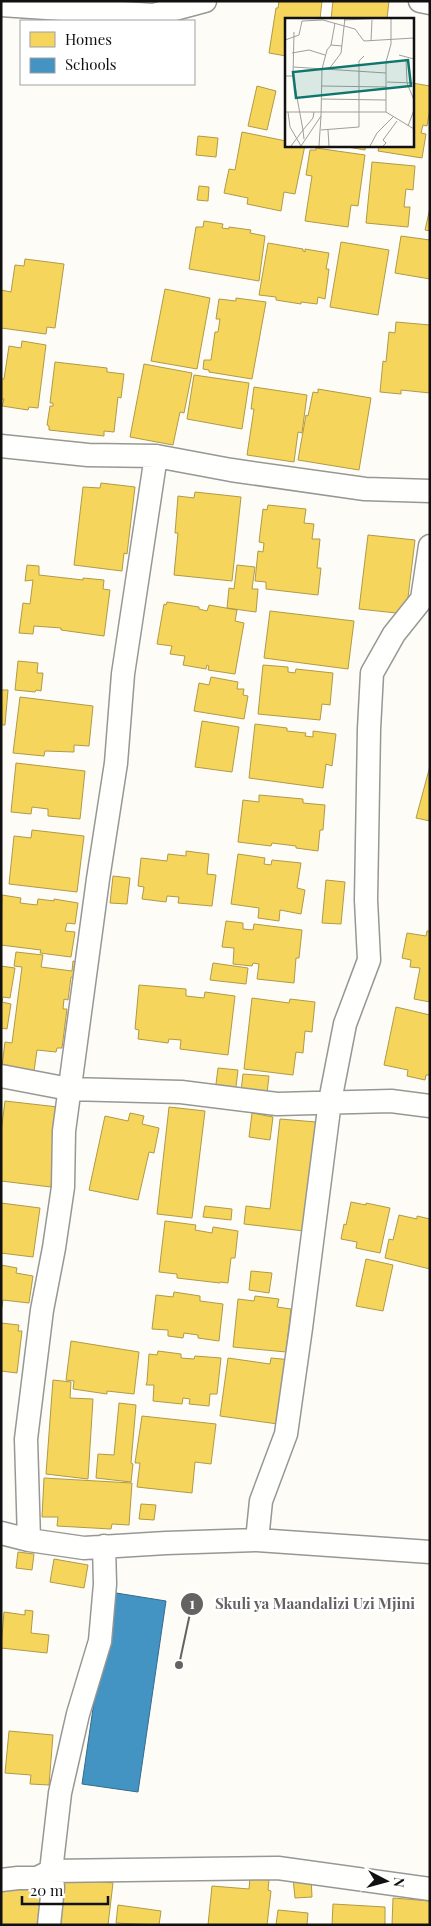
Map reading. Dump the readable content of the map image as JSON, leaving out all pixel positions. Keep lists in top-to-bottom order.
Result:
{
  "places": ["Skuli ya Maandalizi Uzi Mjini"],
  "legend": ["Homes", "Schools"],
  "scale_bar": "20 m",
  "north": "right"
}
